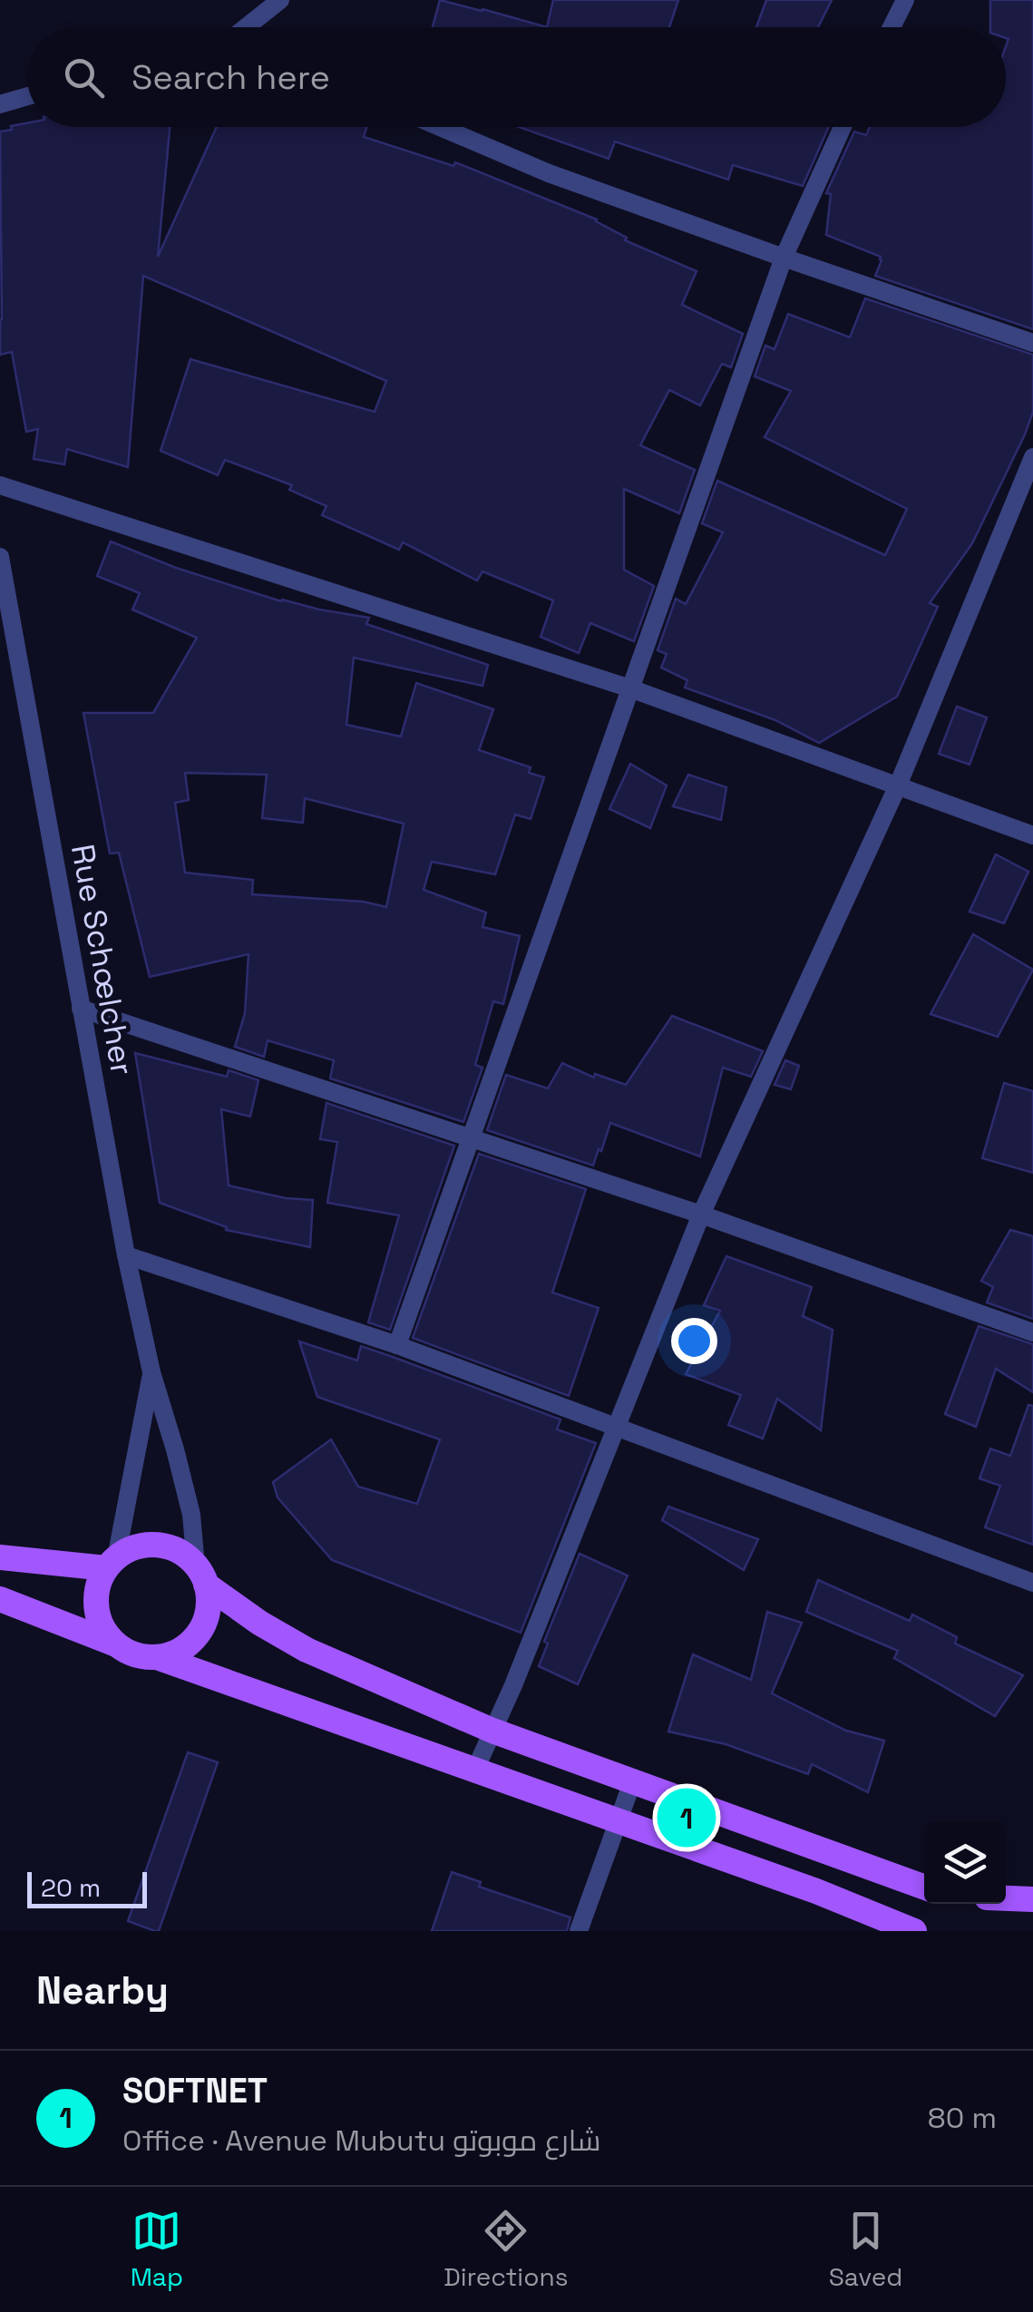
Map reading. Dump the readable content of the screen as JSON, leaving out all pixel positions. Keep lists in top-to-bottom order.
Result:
{
  "streets": {
    "street": ["Rue Schœlcher"]
  },
  "scale_bar": "20 m",
  "page": {
    "search": "Search here",
    "pins": "1",
    "scale": "20 m",
    "heading": "Nearby",
    "list": [
      {
        "mark": "1",
        "name": "SOFTNET",
        "note": "Office · Avenue Mubutu شارع موبوتو",
        "value": "80 m"
      }
    ],
    "nav": ["Map", "Directions", "Saved"]
  }
}
